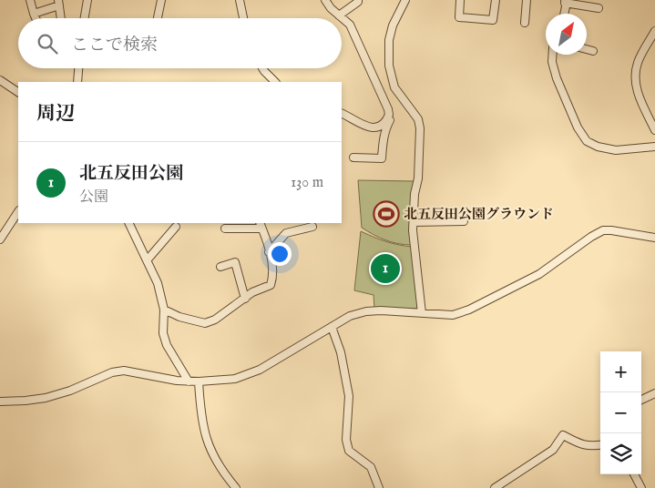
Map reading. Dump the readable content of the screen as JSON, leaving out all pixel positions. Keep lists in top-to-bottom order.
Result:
{
  "places": {
    "sports": ["北五反田公園グラウンド"]
  },
  "north": "top right",
  "page": {
    "search": "ここで検索",
    "heading": "周辺",
    "list": [
      {
        "mark": "1",
        "name": "北五反田公園",
        "note": "公園",
        "value": "130 m"
      }
    ],
    "pins": "1",
    "map_buttons": ["+", "−"]
  }
}
